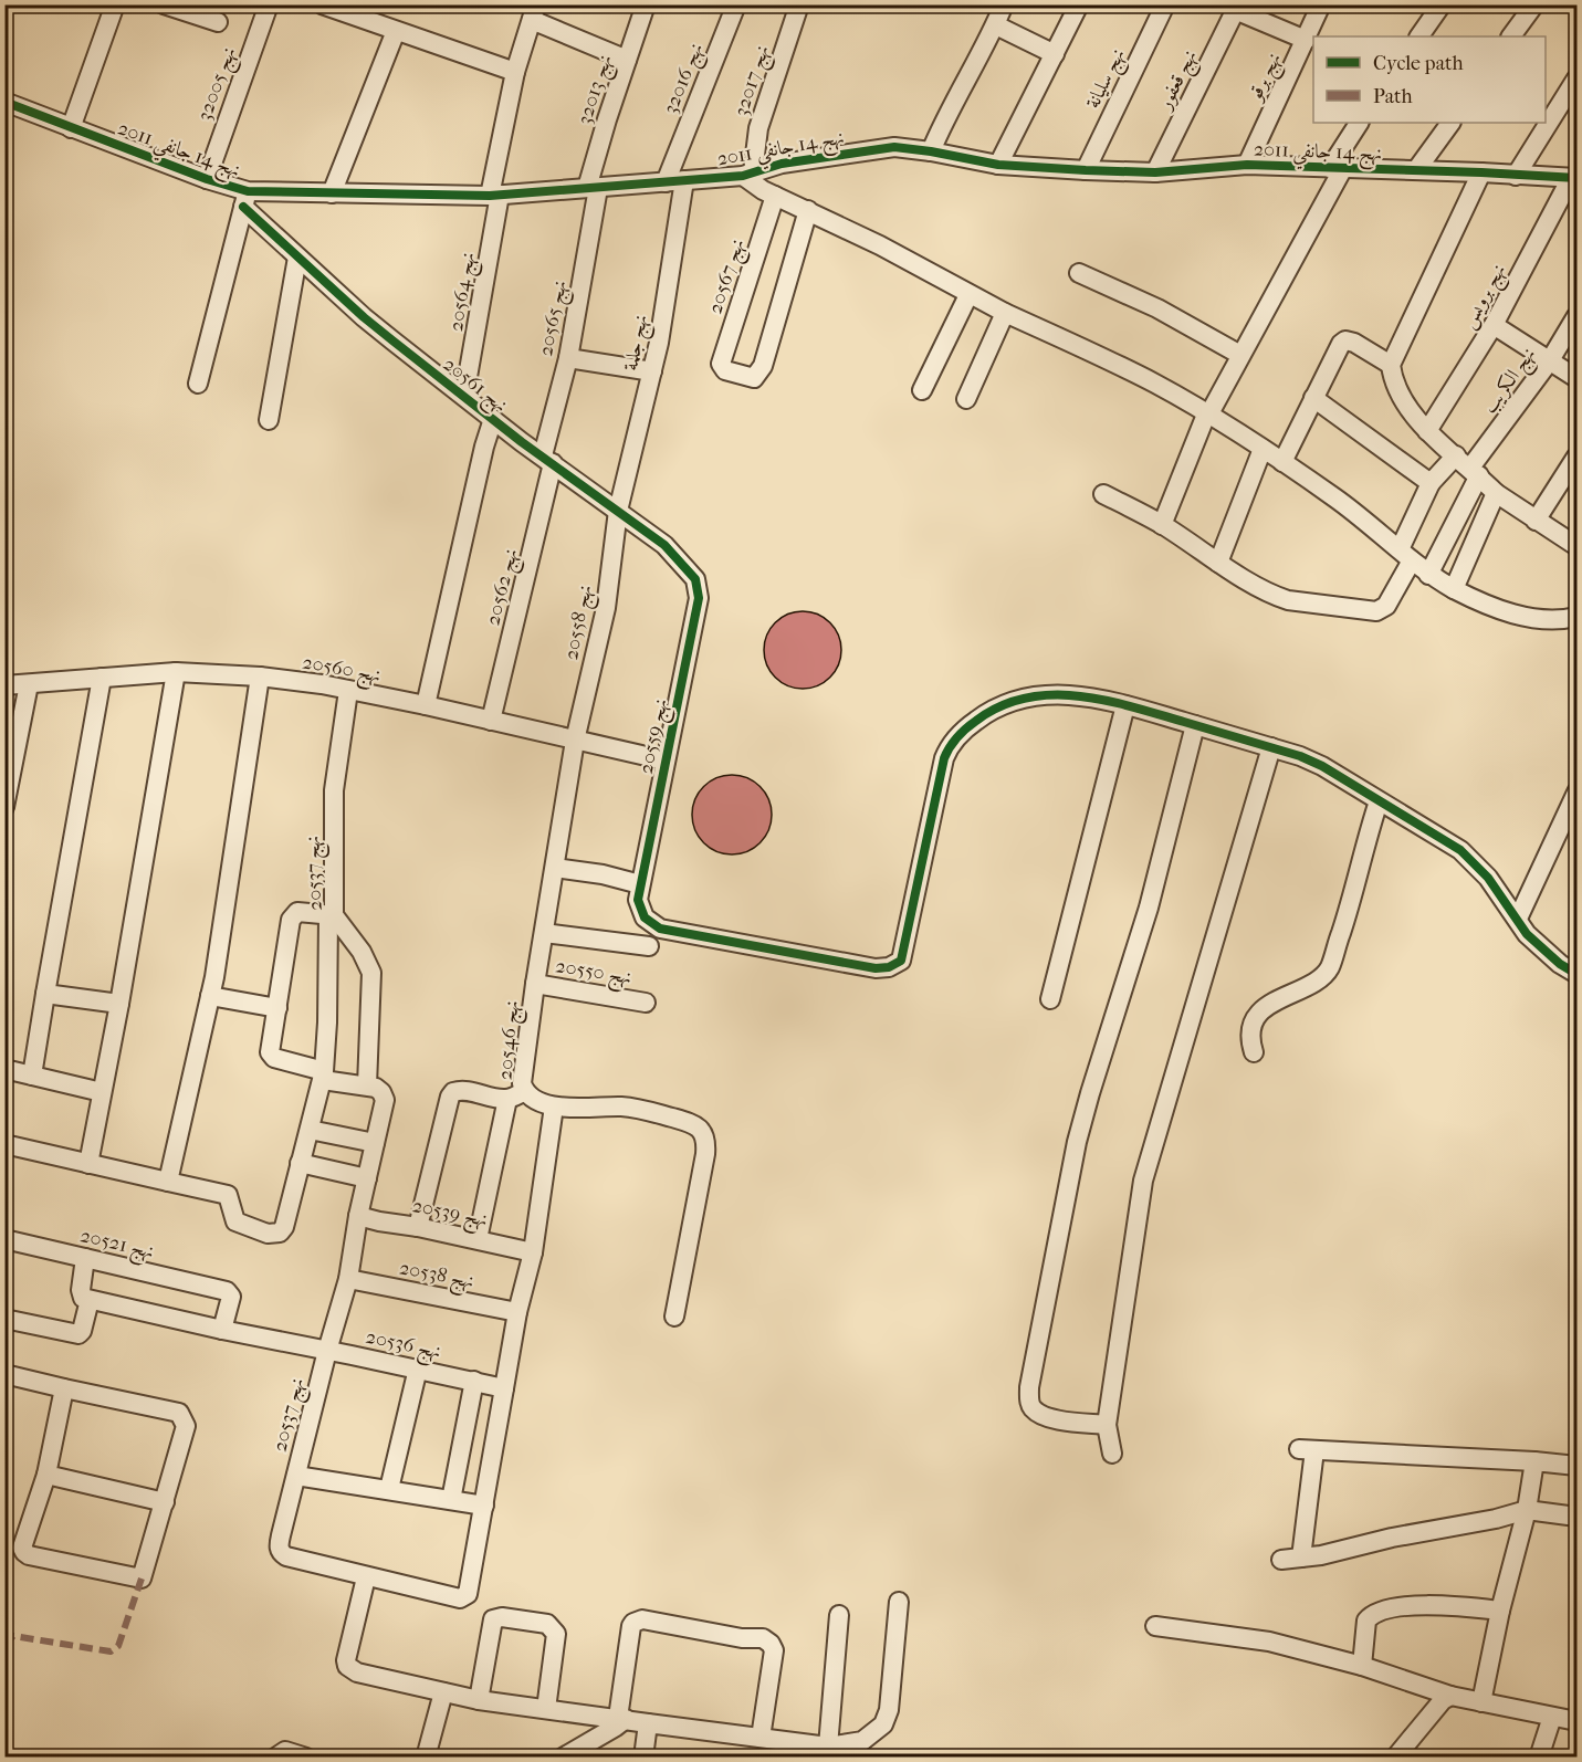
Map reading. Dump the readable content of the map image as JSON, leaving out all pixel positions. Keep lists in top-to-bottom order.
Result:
{
  "streets": {
    "street": [
      "نهج برقو",
      "نهج 32016",
      "نهج سليانة",
      "نهج قعفور",
      "نهج 32017",
      "نهج 32005",
      "نهج 32013",
      "نهج 14 جانفي 2011",
      "نهج 20567",
      "نهج 20564",
      "نهج برويس",
      "نهج 20565",
      "نهج جلمة",
      "نهج الكريب",
      "نهج 20561",
      "نهج 20562",
      "نهج 20558",
      "نهج 20560",
      "نهج 20559",
      "نهج 20537",
      "نهج 20550",
      "نهج 20546",
      "نهج 20539",
      "نهج 20521",
      "نهج 20538",
      "نهج 20536"
    ]
  },
  "crossings": [
    ["نهج برقو", "نهج 14 جانفي 2011"],
    ["نهج 32016", "نهج 14 جانفي 2011"],
    ["نهج 32016", "نهج جلمة"],
    ["نهج سليانة", "نهج 14 جانفي 2011"],
    ["نهج قعفور", "نهج 14 جانفي 2011"],
    ["نهج 32017", "نهج 14 جانفي 2011"],
    ["نهج 32005", "نهج 14 جانفي 2011"],
    ["نهج 32013", "نهج 14 جانفي 2011"],
    ["نهج 32013", "نهج 20565"],
    ["نهج 14 جانفي 2011", "نهج 20564"],
    ["نهج 14 جانفي 2011", "نهج برويس"],
    ["نهج 14 جانفي 2011", "نهج 20565"],
    ["نهج 14 جانفي 2011", "نهج جلمة"],
    ["نهج 14 جانفي 2011", "نهج 20561"],
    ["نهج 20564", "نهج 20561"],
    ["نهج 20565", "نهج 20561"],
    ["نهج 20565", "نهج 20562"],
    ["نهج جلمة", "نهج 20561"],
    ["نهج جلمة", "نهج 20558"],
    ["نهج 20561", "نهج 20562"],
    ["نهج 20561", "نهج 20558"],
    ["نهج 20561", "نهج 20560"],
    ["نهج 20561", "نهج 20559"],
    ["نهج 20562", "نهج 20560"],
    ["نهج 20558", "نهج 20560"],
    ["نهج 20558", "نهج 20546"],
    ["نهج 20560", "نهج 20559"],
    ["نهج 20560", "نهج 20537"],
    ["نهج 20560", "نهج 20546"],
    ["نهج 20537", "نهج 20539"],
    ["نهج 20537", "نهج 20538"],
    ["نهج 20537", "نهج 20536"],
    ["نهج 20550", "نهج 20546"],
    ["نهج 20521", "نهج 20536"]
  ],
  "legend": ["Cycle path", "Path"]
}
